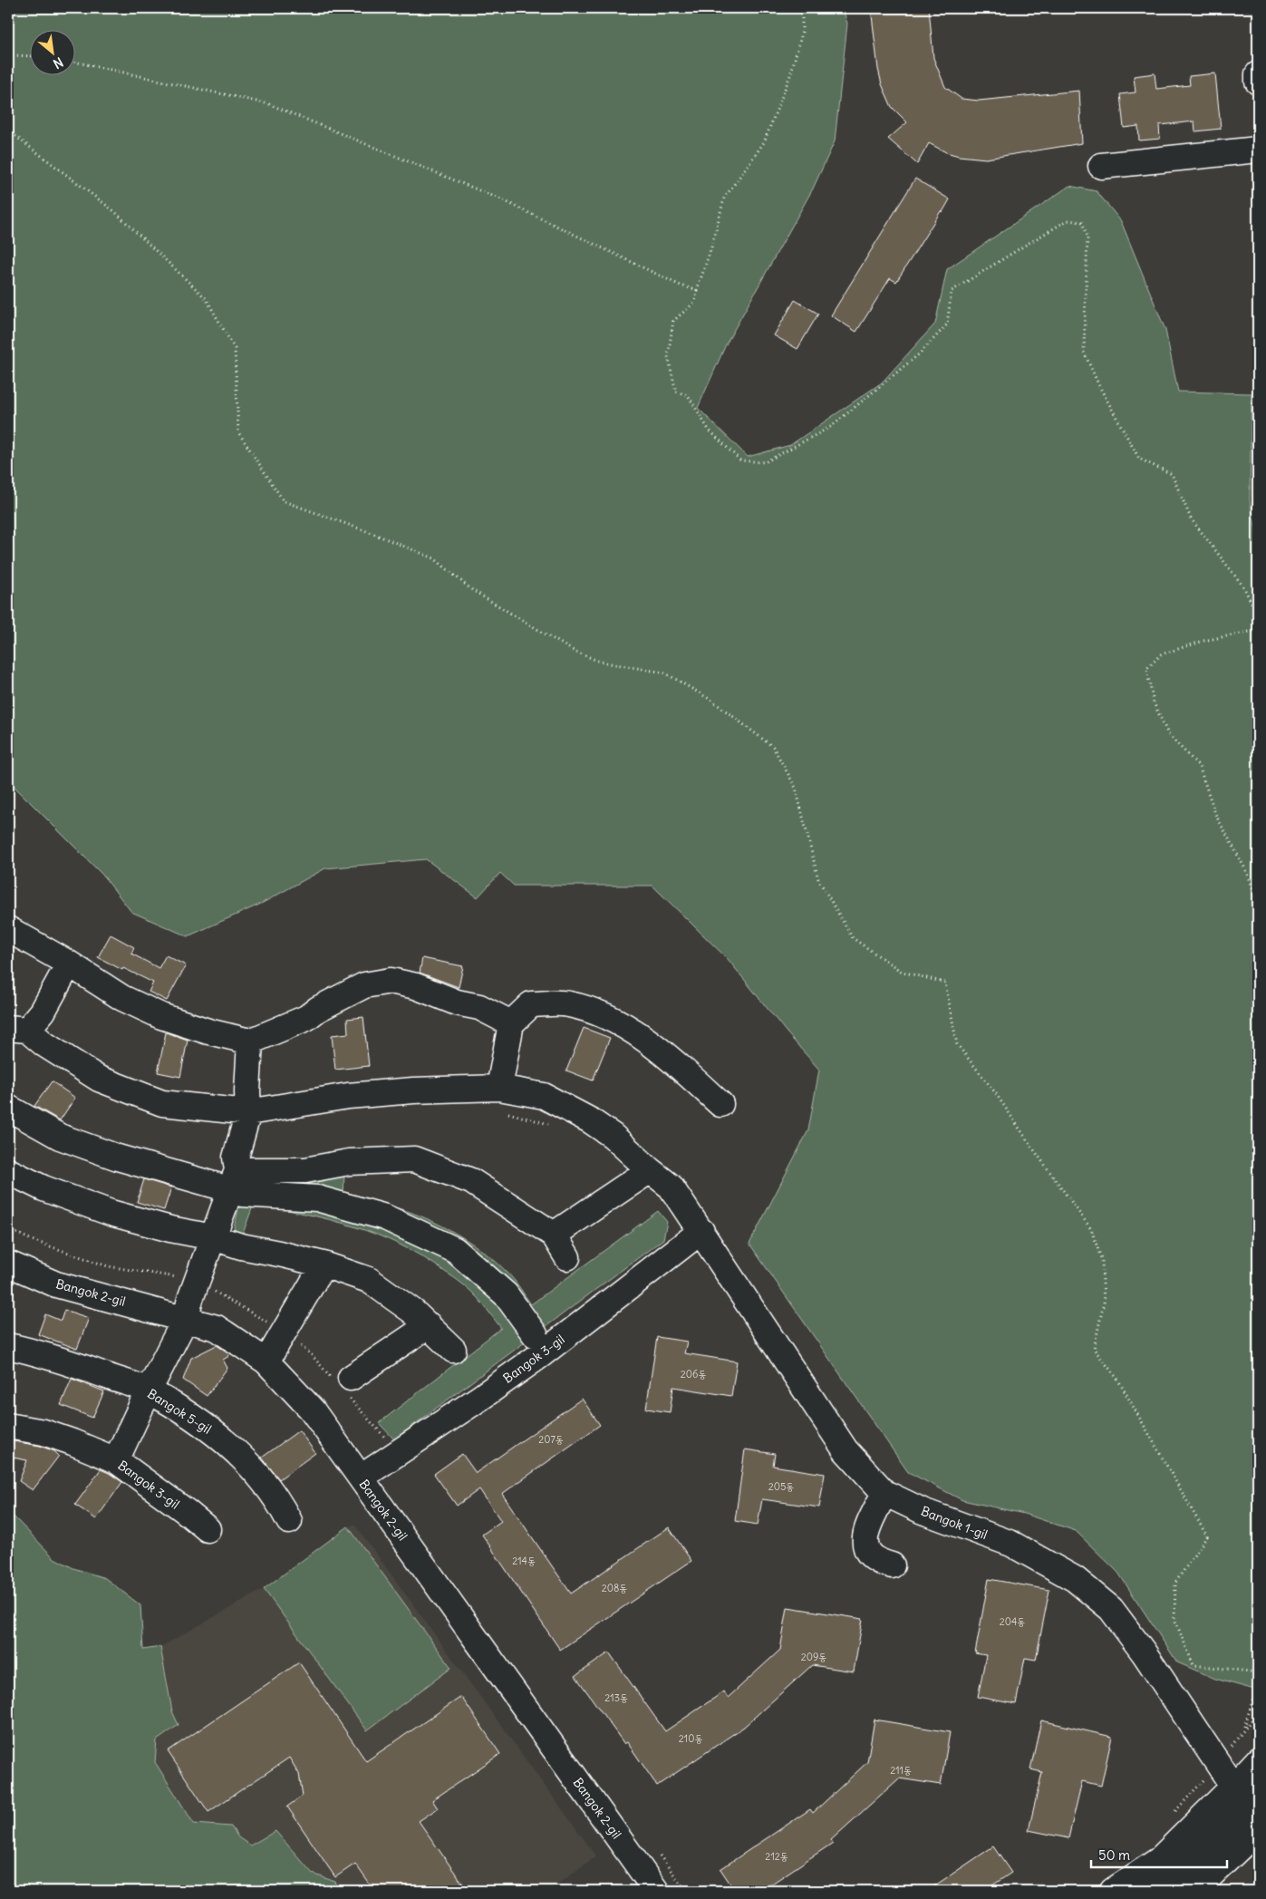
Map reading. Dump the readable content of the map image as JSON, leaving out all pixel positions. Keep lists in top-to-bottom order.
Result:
{
  "streets": {
    "street": [
      "Bangok 2-gil",
      "Bangok 3-gil",
      "Bangok 5-gil",
      "Bangok 1-gil"
    ]
  },
  "crossings": [
    ["Bangok 2-gil", "Bangok 3-gil"],
    ["Bangok 3-gil", "Bangok 1-gil"]
  ],
  "house_numbers": [
    "206동",
    "207동",
    "205동",
    "214동",
    "208동",
    "204동",
    "209동",
    "213동",
    "210동",
    "211동",
    "212동"
  ],
  "scale_bar": "50 m",
  "north": "bottom right"
}
